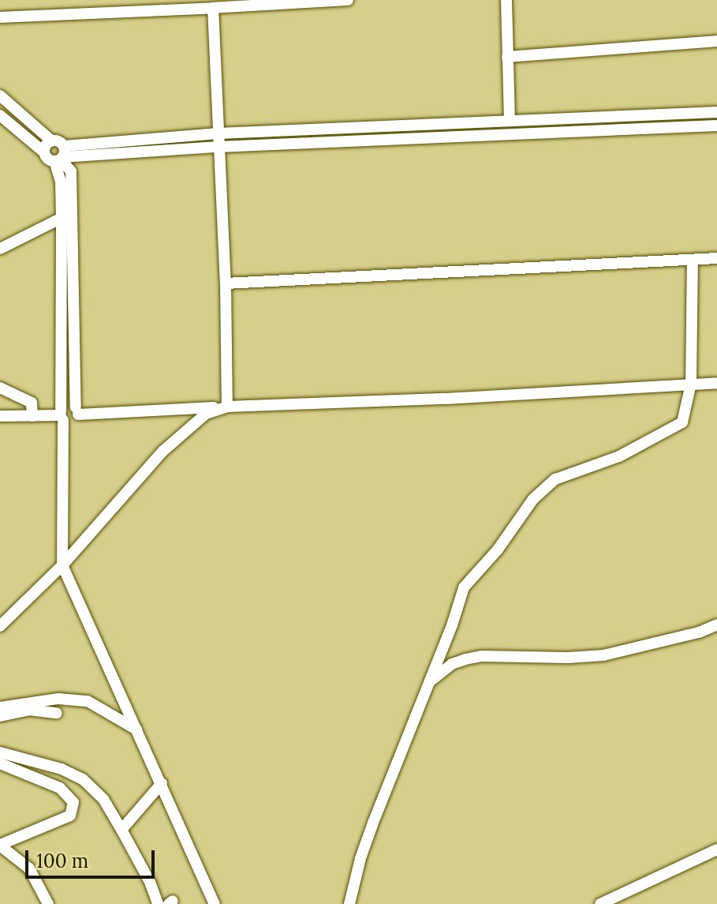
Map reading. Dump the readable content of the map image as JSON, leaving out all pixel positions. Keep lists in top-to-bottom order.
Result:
{
  "scale_bar": "100 m"
}
